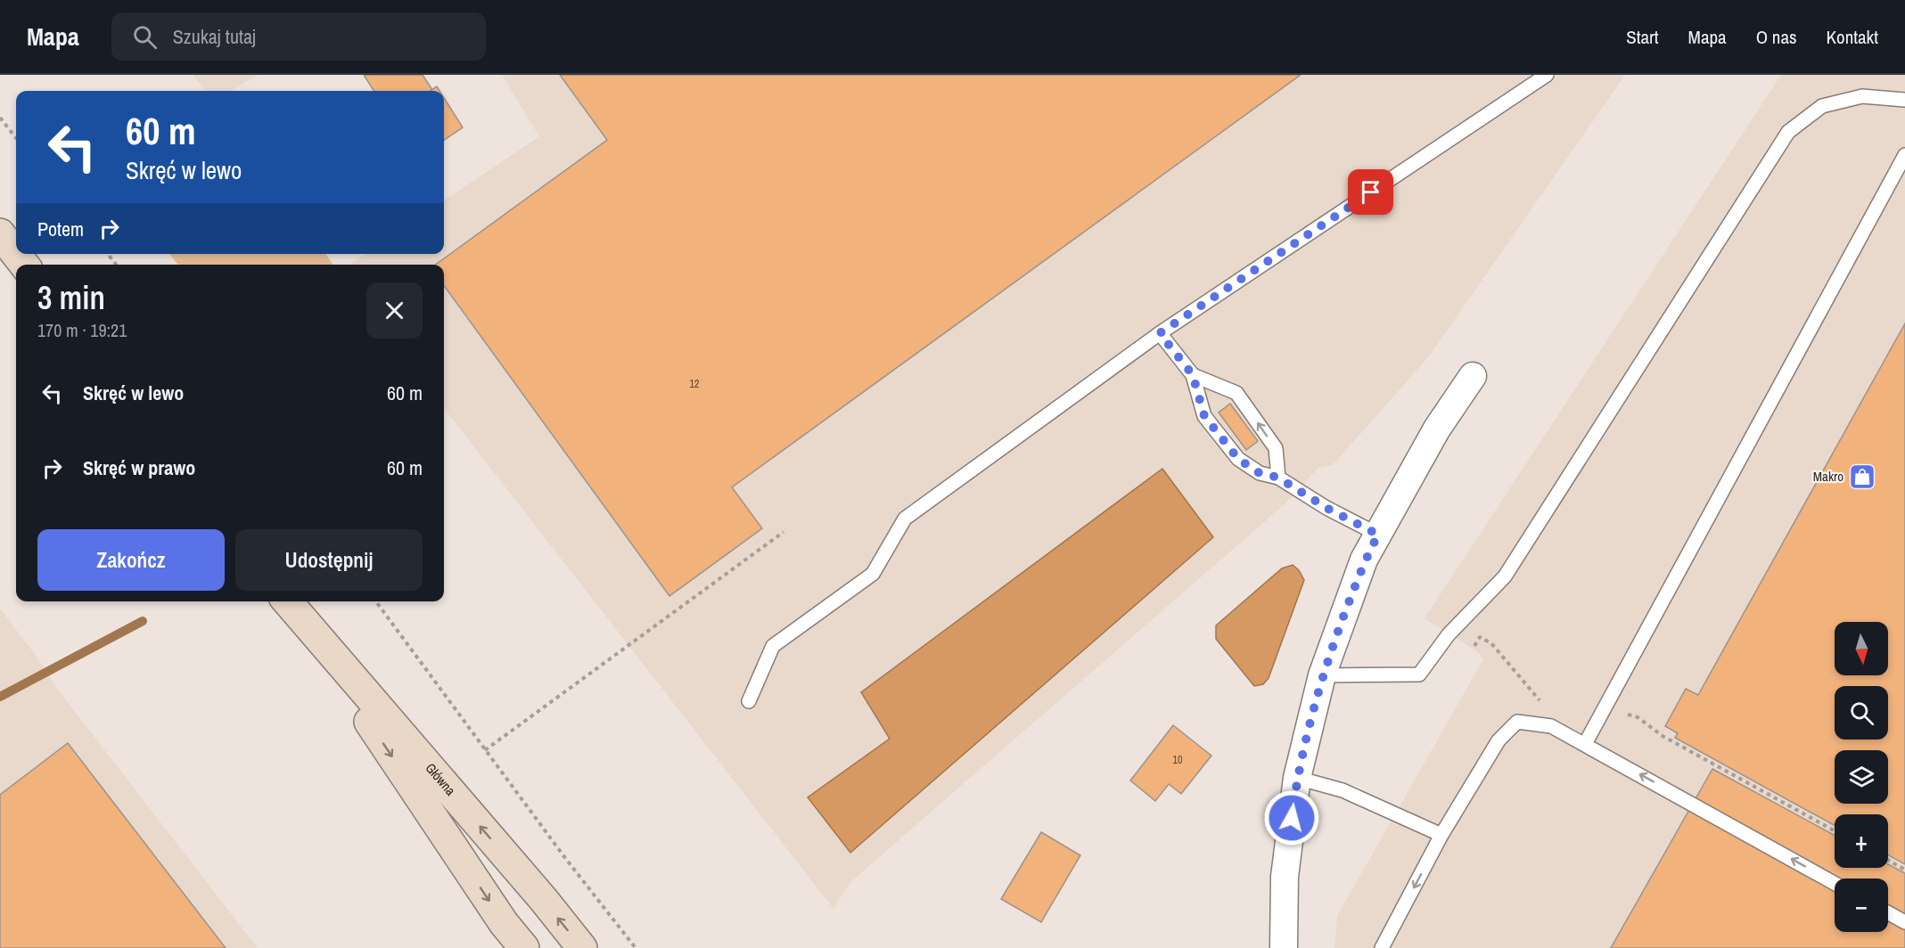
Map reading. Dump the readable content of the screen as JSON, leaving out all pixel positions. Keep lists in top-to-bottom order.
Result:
{
  "streets": {
    "main road": ["Główna"]
  },
  "places": {
    "shop": ["Makro"]
  },
  "house_numbers": ["12", "10"],
  "north": "bottom",
  "page": {
    "header": "Mapa",
    "search": "Szukaj tutaj",
    "nav": [
      "Start",
      "Mapa",
      "O nas",
      "Kontakt"
    ],
    "turn": ["60 m", "Skręć w lewo"],
    "then": "Potem",
    "heading": ["3 min", "170 m · 19:21"],
    "list": [
      {
        "name": "Skręć w lewo",
        "value": "60 m"
      },
      {
        "name": "Skręć w prawo",
        "value": "60 m"
      }
    ],
    "buttons": ["Zakończ", "Udostępnij"],
    "map_buttons": ["+", "−"]
  }
}
